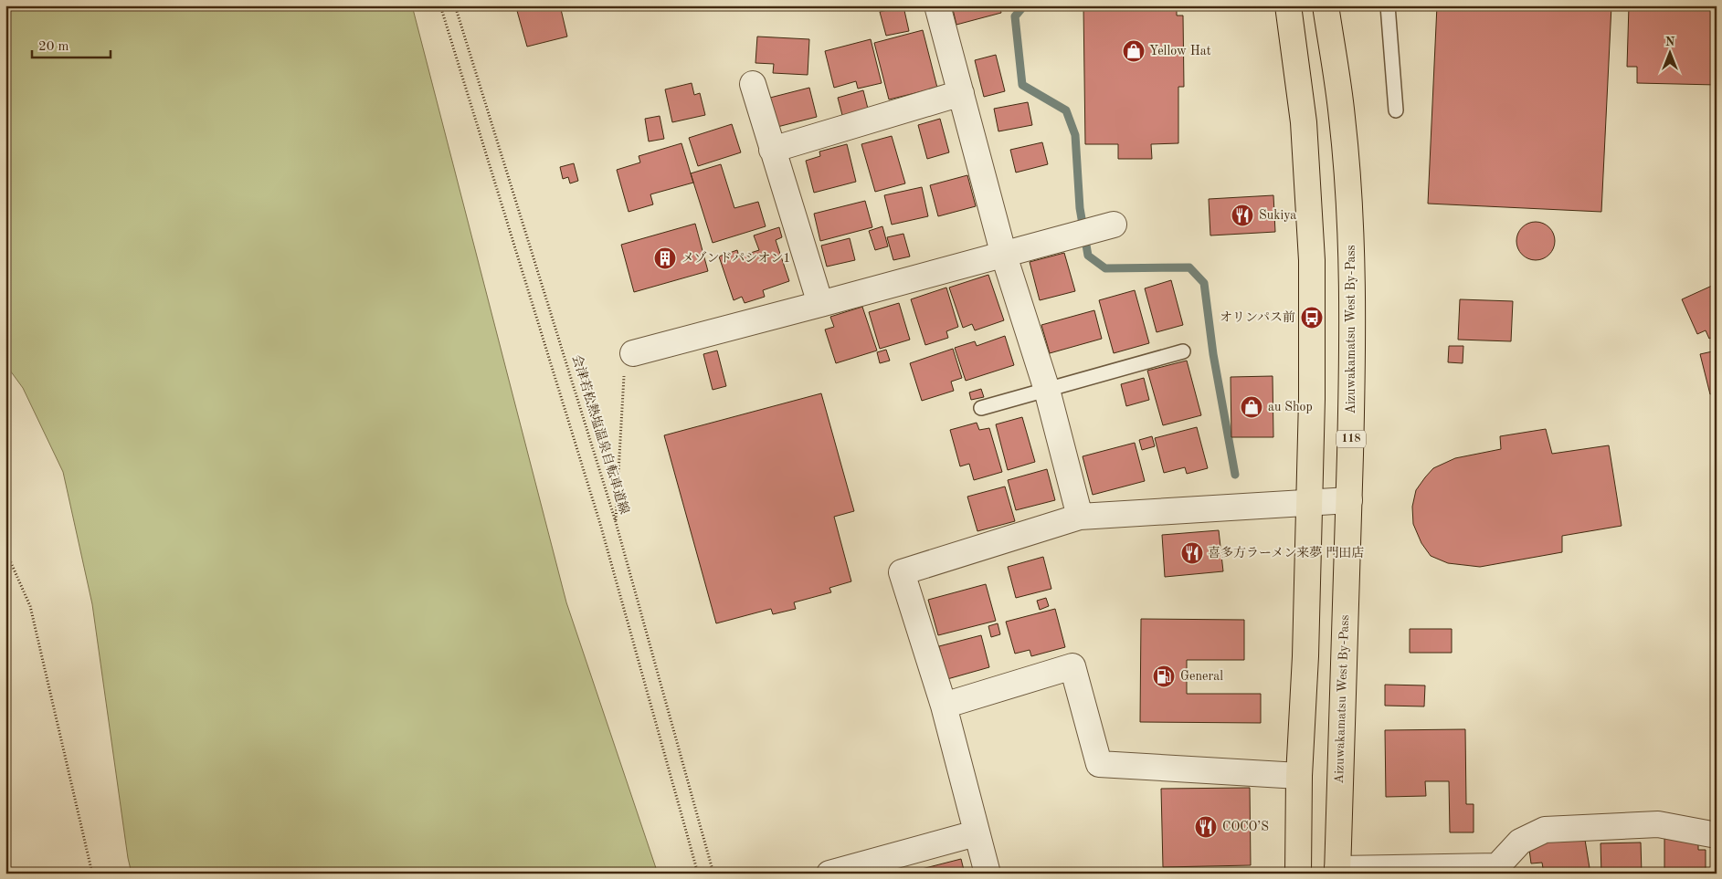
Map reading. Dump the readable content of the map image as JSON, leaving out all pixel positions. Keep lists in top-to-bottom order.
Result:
{
  "streets": {
    "highway": ["Aizuwakamatsu West By-Pass", "118"],
    "path": ["会津若松熱塩温泉自転車道線"]
  },
  "places": {
    "shop": ["Yellow Hat", "au Shop"],
    "restaurant": ["Sukiya", "喜多方ラーメン来夢 門田店", "COCO’S"],
    "building": ["メゾンドパシオン1"],
    "bus stop": ["オリンパス前"],
    "fuel station": ["General"]
  },
  "scale_bar": "20 m",
  "north": "top"
}
